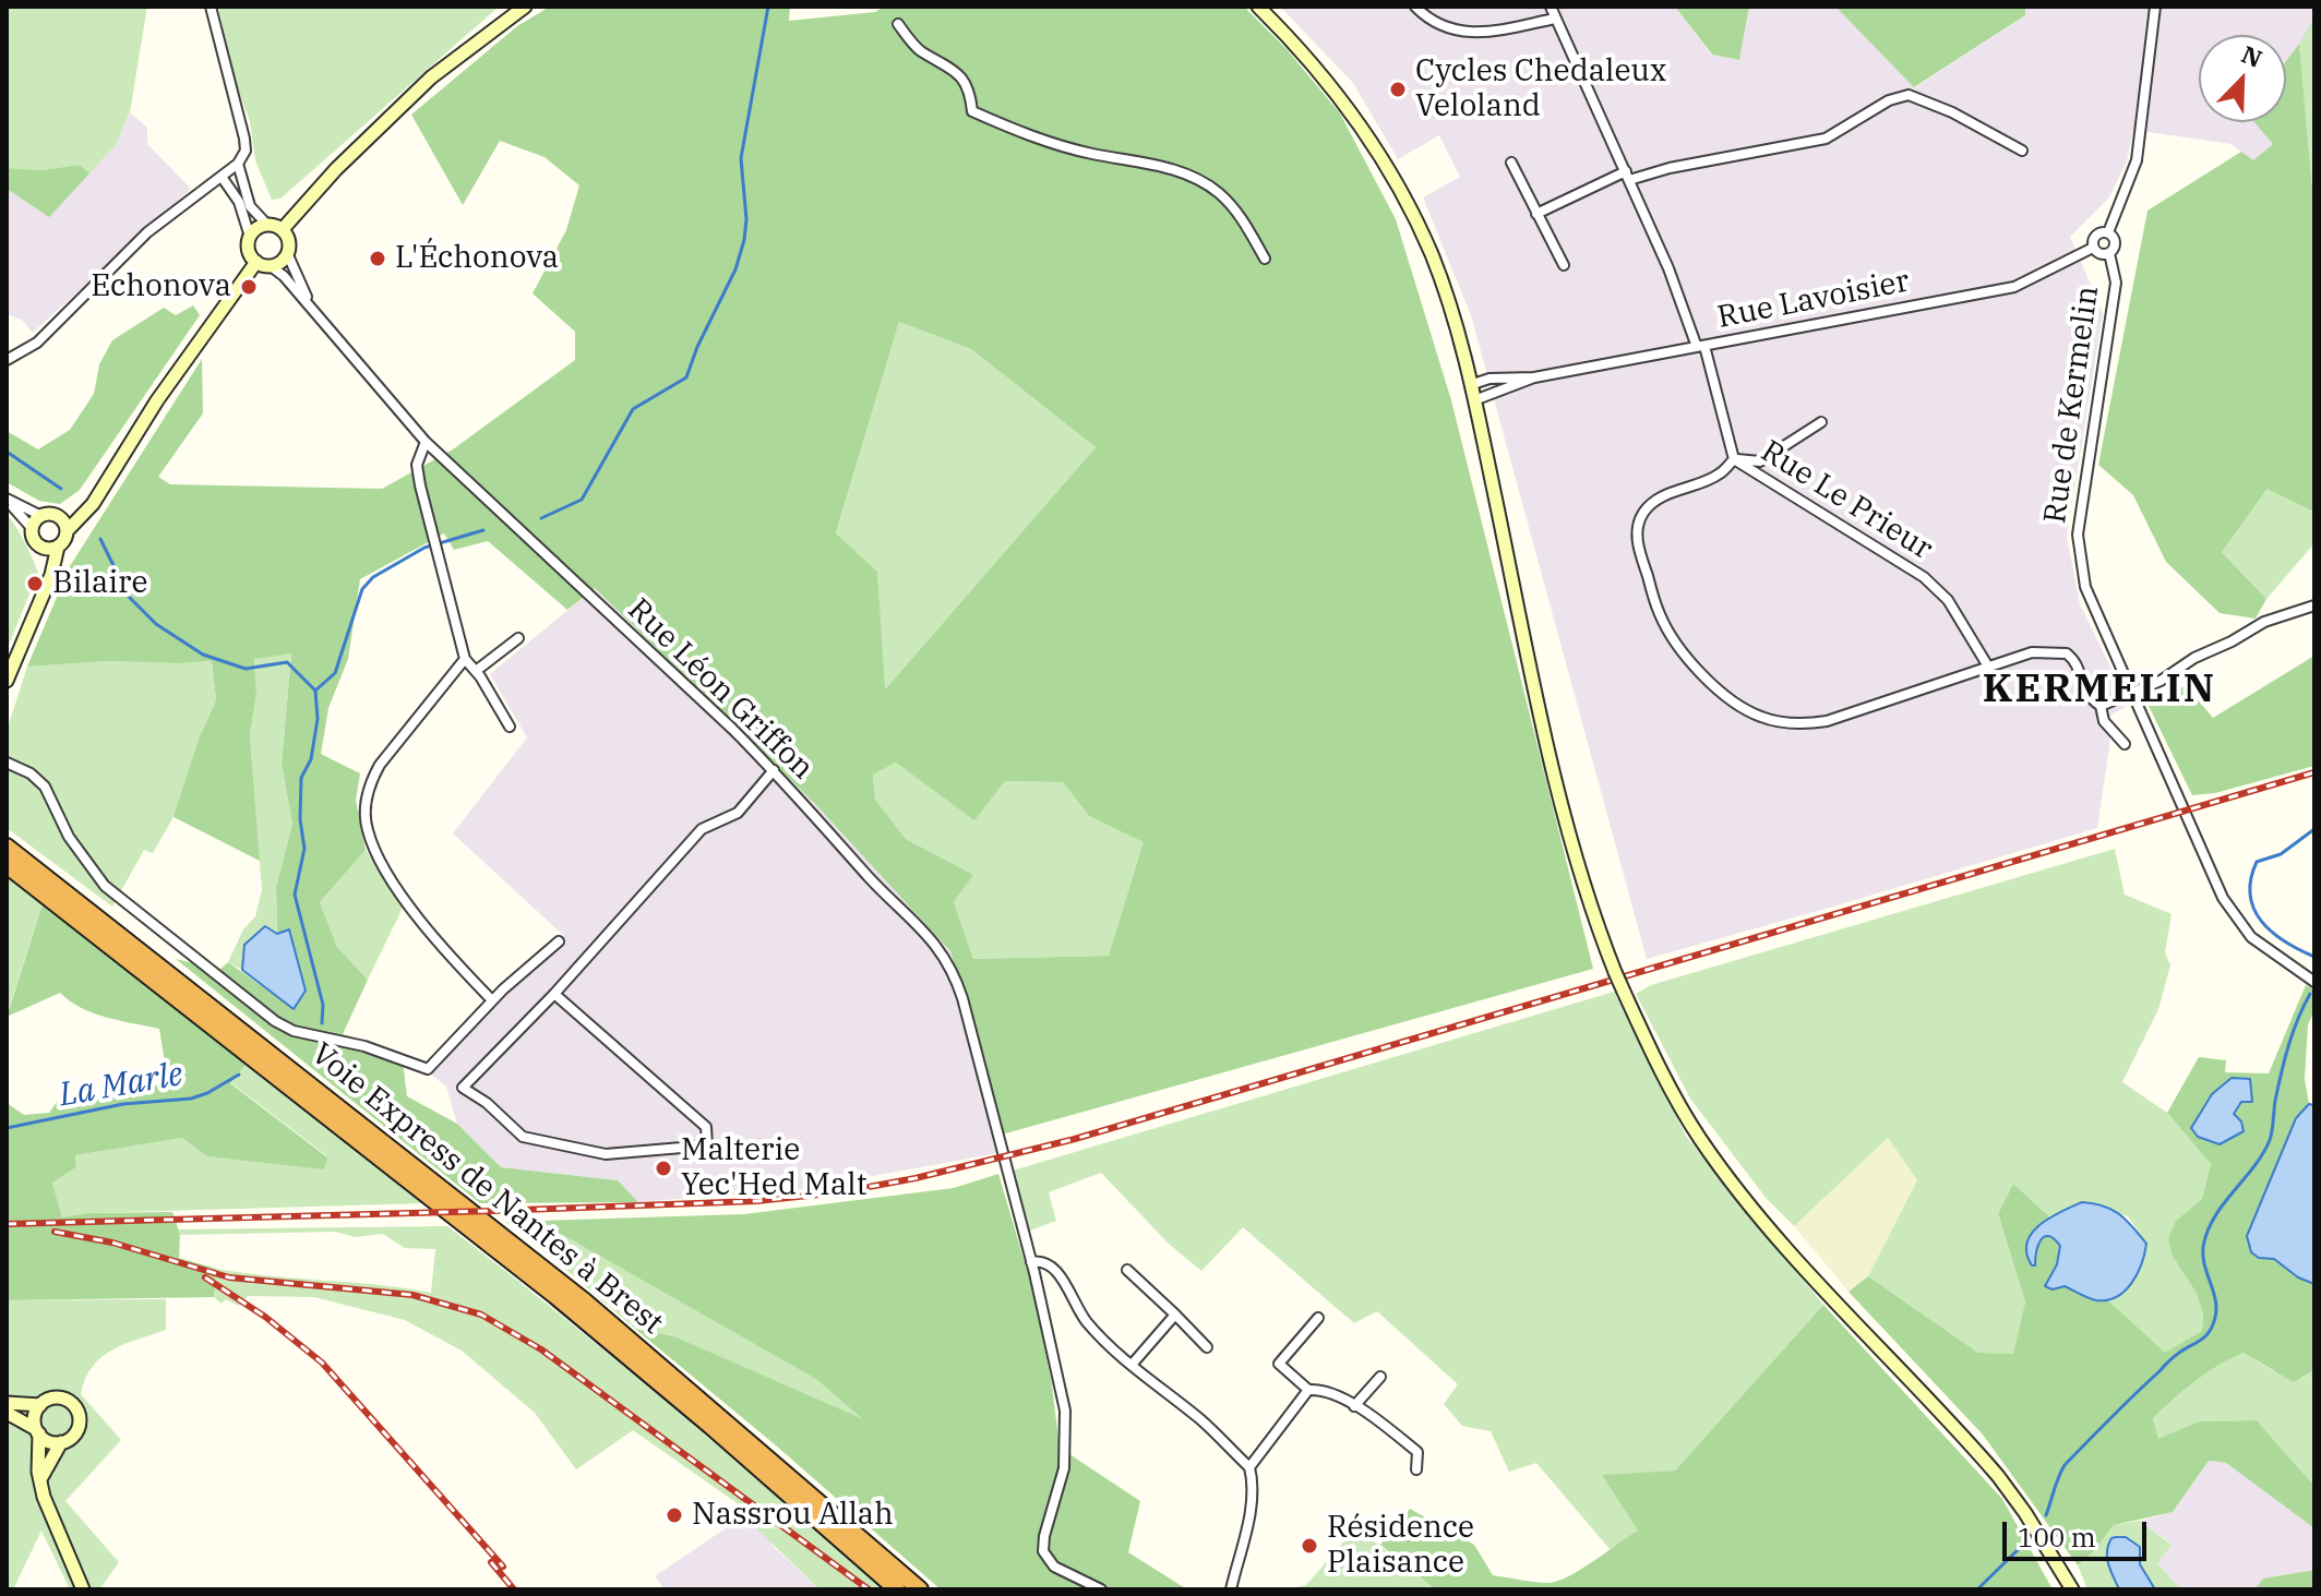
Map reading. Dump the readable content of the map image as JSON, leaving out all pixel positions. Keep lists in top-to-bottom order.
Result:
{
  "streets": {
    "highway": ["Voie Express de Nantes à Brest"],
    "street": [
      "Rue Lavoisier",
      "Rue de Kermelin",
      "Rue Le Prieur",
      "Rue Léon Griffon"
    ]
  },
  "crossings": [
    ["Rue Lavoisier", "Rue de Kermelin"]
  ],
  "districts": ["KERMELIN"],
  "water": ["La Marle"],
  "places": [
    "Cycles Chedaleux Veloland",
    "L'Échonova",
    "Echonova",
    "Bilaire",
    "Malterie Yec'Hed Malt",
    "Nassrou Allah",
    "Résidence Plaisance"
  ],
  "scale_bar": "100 m",
  "north": "top right"
}
